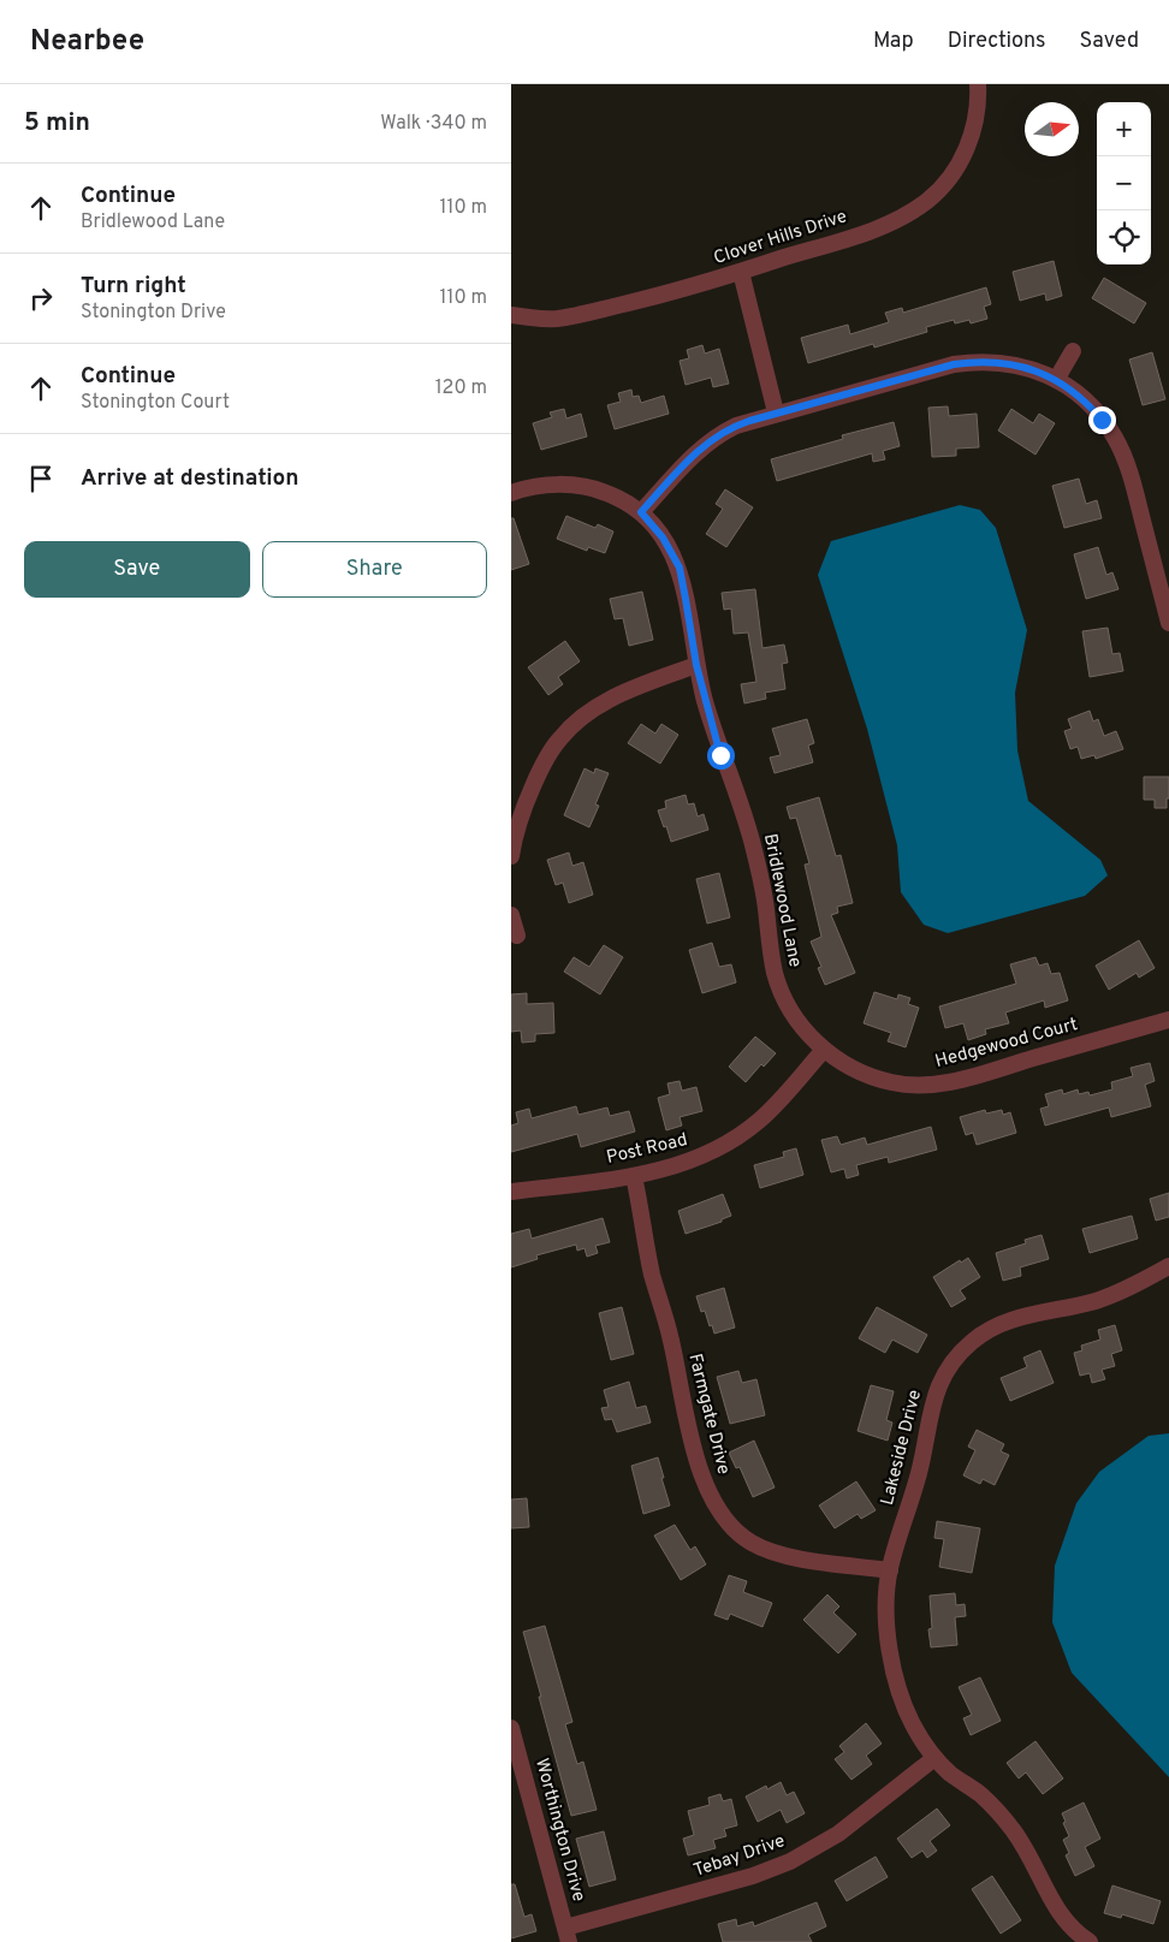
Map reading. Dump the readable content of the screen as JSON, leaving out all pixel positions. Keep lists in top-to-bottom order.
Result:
{
  "streets": {
    "street": [
      "Clover Hills Drive",
      "Bridlewood Lane",
      "Hedgewood Court",
      "Post Road",
      "Farmgate Drive",
      "Lakeside Drive",
      "Worthington Drive",
      "Tebay Drive"
    ]
  },
  "crossings": [
    ["Bridlewood Lane", "Hedgewood Court"],
    ["Bridlewood Lane", "Post Road"],
    ["Hedgewood Court", "Post Road"],
    ["Post Road", "Farmgate Drive"],
    ["Farmgate Drive", "Lakeside Drive"],
    ["Lakeside Drive", "Tebay Drive"],
    ["Worthington Drive", "Tebay Drive"]
  ],
  "north": "right",
  "page": {
    "header": "Nearbee",
    "nav": ["Map", "Directions", "Saved"],
    "heading": ["5 min", "Walk · 340 m"],
    "map_buttons": ["+", "−"],
    "list": [
      ["Continue", "Bridlewood Lane", "110 m"],
      ["Turn right", "Stonington Drive", "110 m"],
      ["Continue", "Stonington Court", "120 m"],
      "Arrive at destination"
    ],
    "buttons": ["Save", "Share"]
  }
}
